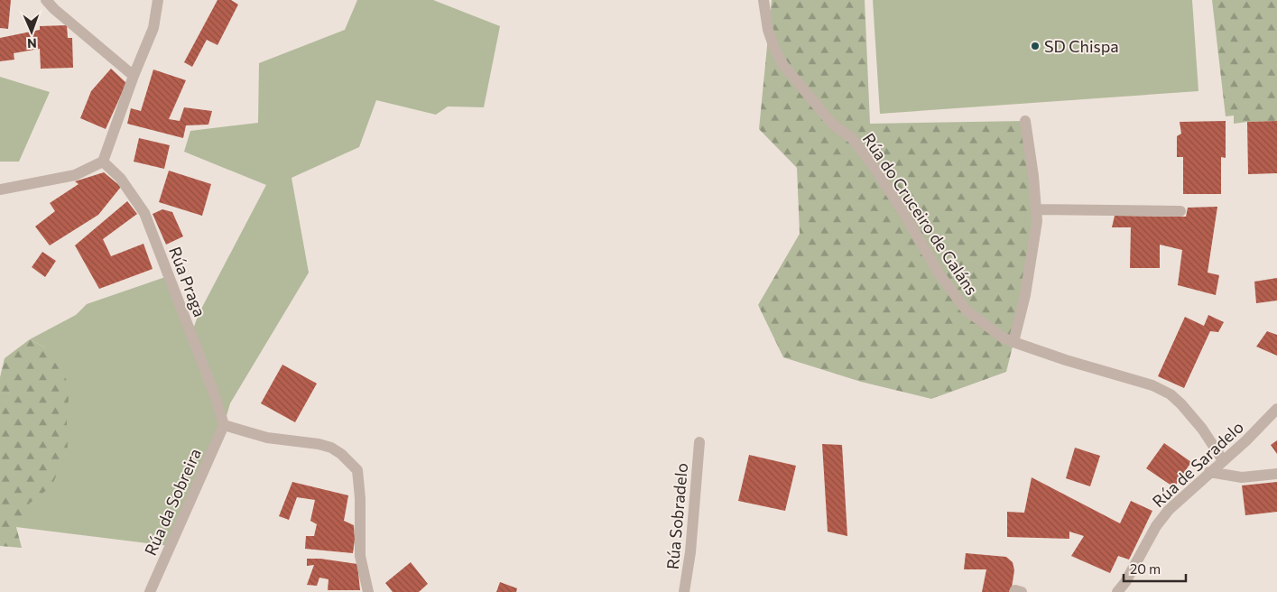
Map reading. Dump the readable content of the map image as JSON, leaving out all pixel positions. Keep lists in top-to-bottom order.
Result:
{
  "streets": {
    "street": [
      "Rúa do Cruceiro de Galáns",
      "Rúa Praga",
      "Rúa de Saradelo",
      "Rúa da Sobreira",
      "Rúa Sobradelo"
    ]
  },
  "crossings": [
    ["Rúa do Cruceiro de Galáns", "Rúa de Saradelo"],
    ["Rúa Praga", "Rúa da Sobreira"]
  ],
  "places": ["SD Chispa"],
  "scale_bar": "20 m",
  "north": "bottom"
}
